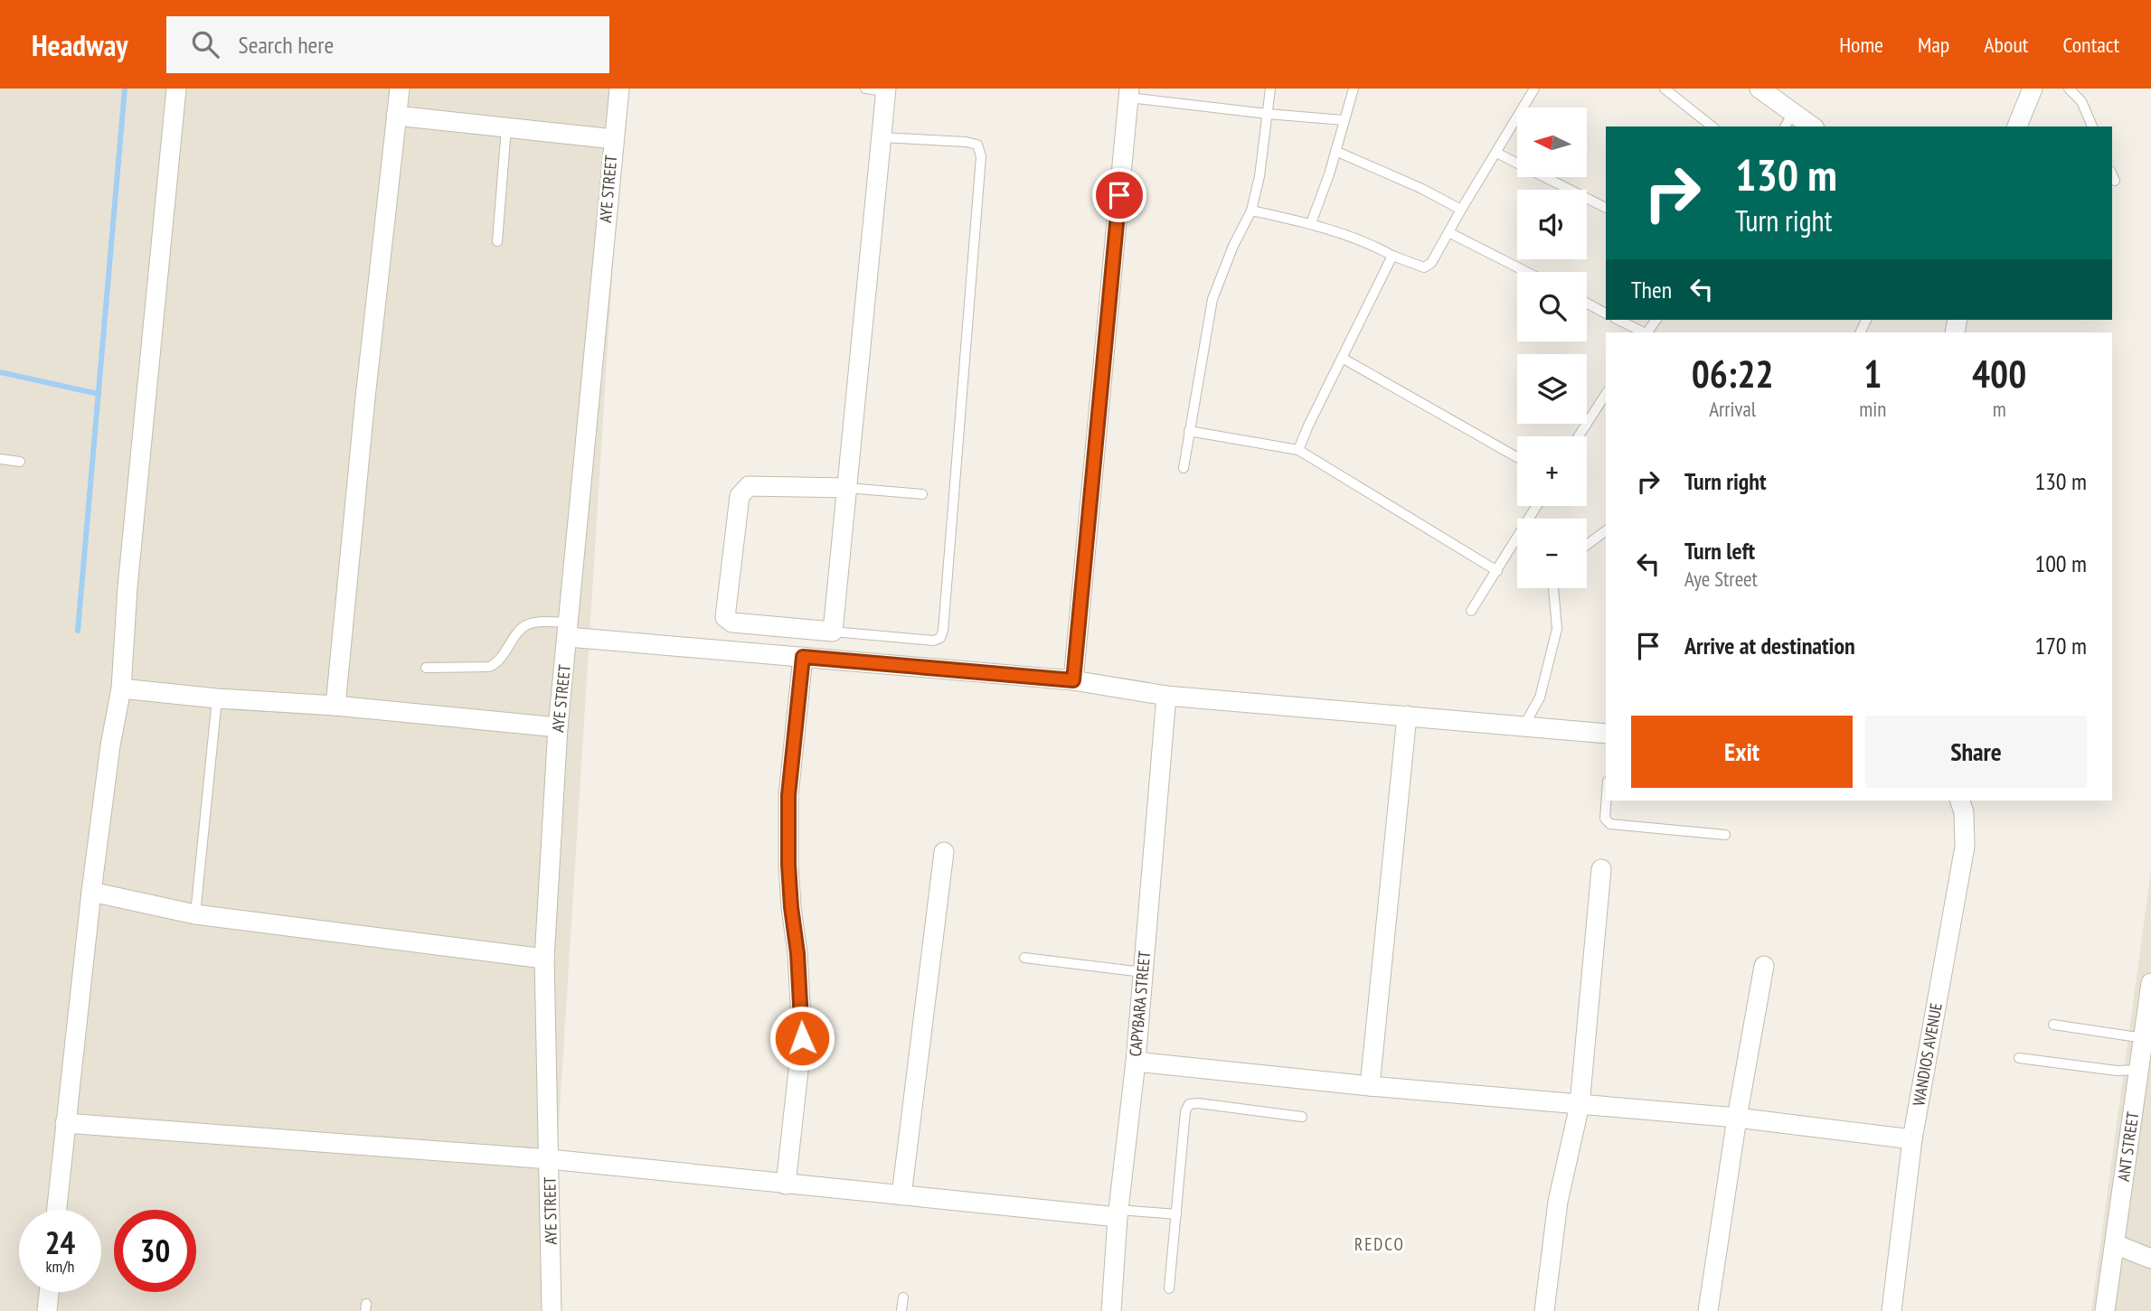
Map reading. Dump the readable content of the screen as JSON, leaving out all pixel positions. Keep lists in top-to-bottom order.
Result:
{
  "streets": {
    "street": [
      "AYE STREET",
      "CAPYBARA STREET",
      "WANDIOS AVENUE",
      "ANT STREET"
    ]
  },
  "districts": ["REDCO"],
  "north": "left",
  "page": {
    "header": "Headway",
    "search": "Search here",
    "nav": [
      "Home",
      "Map",
      "About",
      "Contact"
    ],
    "map_buttons": ["+", "−"],
    "turn": ["130 m", "Turn right"],
    "then": "Then",
    "eta": [
      "06:22",
      "Arrival",
      "1",
      "min",
      "400",
      "m"
    ],
    "list": [
      {
        "name": "Turn right",
        "value": "130 m"
      },
      {
        "name": "Turn left",
        "note": "Aye Street",
        "value": "100 m"
      },
      {
        "name": "Arrive at destination",
        "value": "170 m"
      }
    ],
    "buttons": ["Exit", "Share"],
    "speed": "24 km/h",
    "limit": "30"
  }
}
